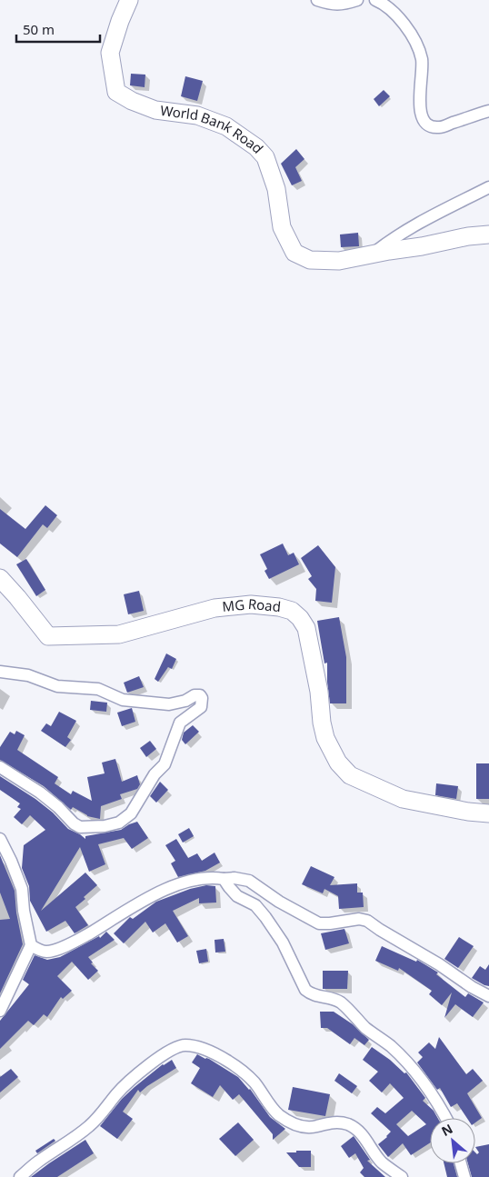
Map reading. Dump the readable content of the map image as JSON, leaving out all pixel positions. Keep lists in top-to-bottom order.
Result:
{
  "streets": {
    "main road": ["World Bank Road", "MG Road"]
  },
  "scale_bar": "50 m",
  "north": "top left"
}
